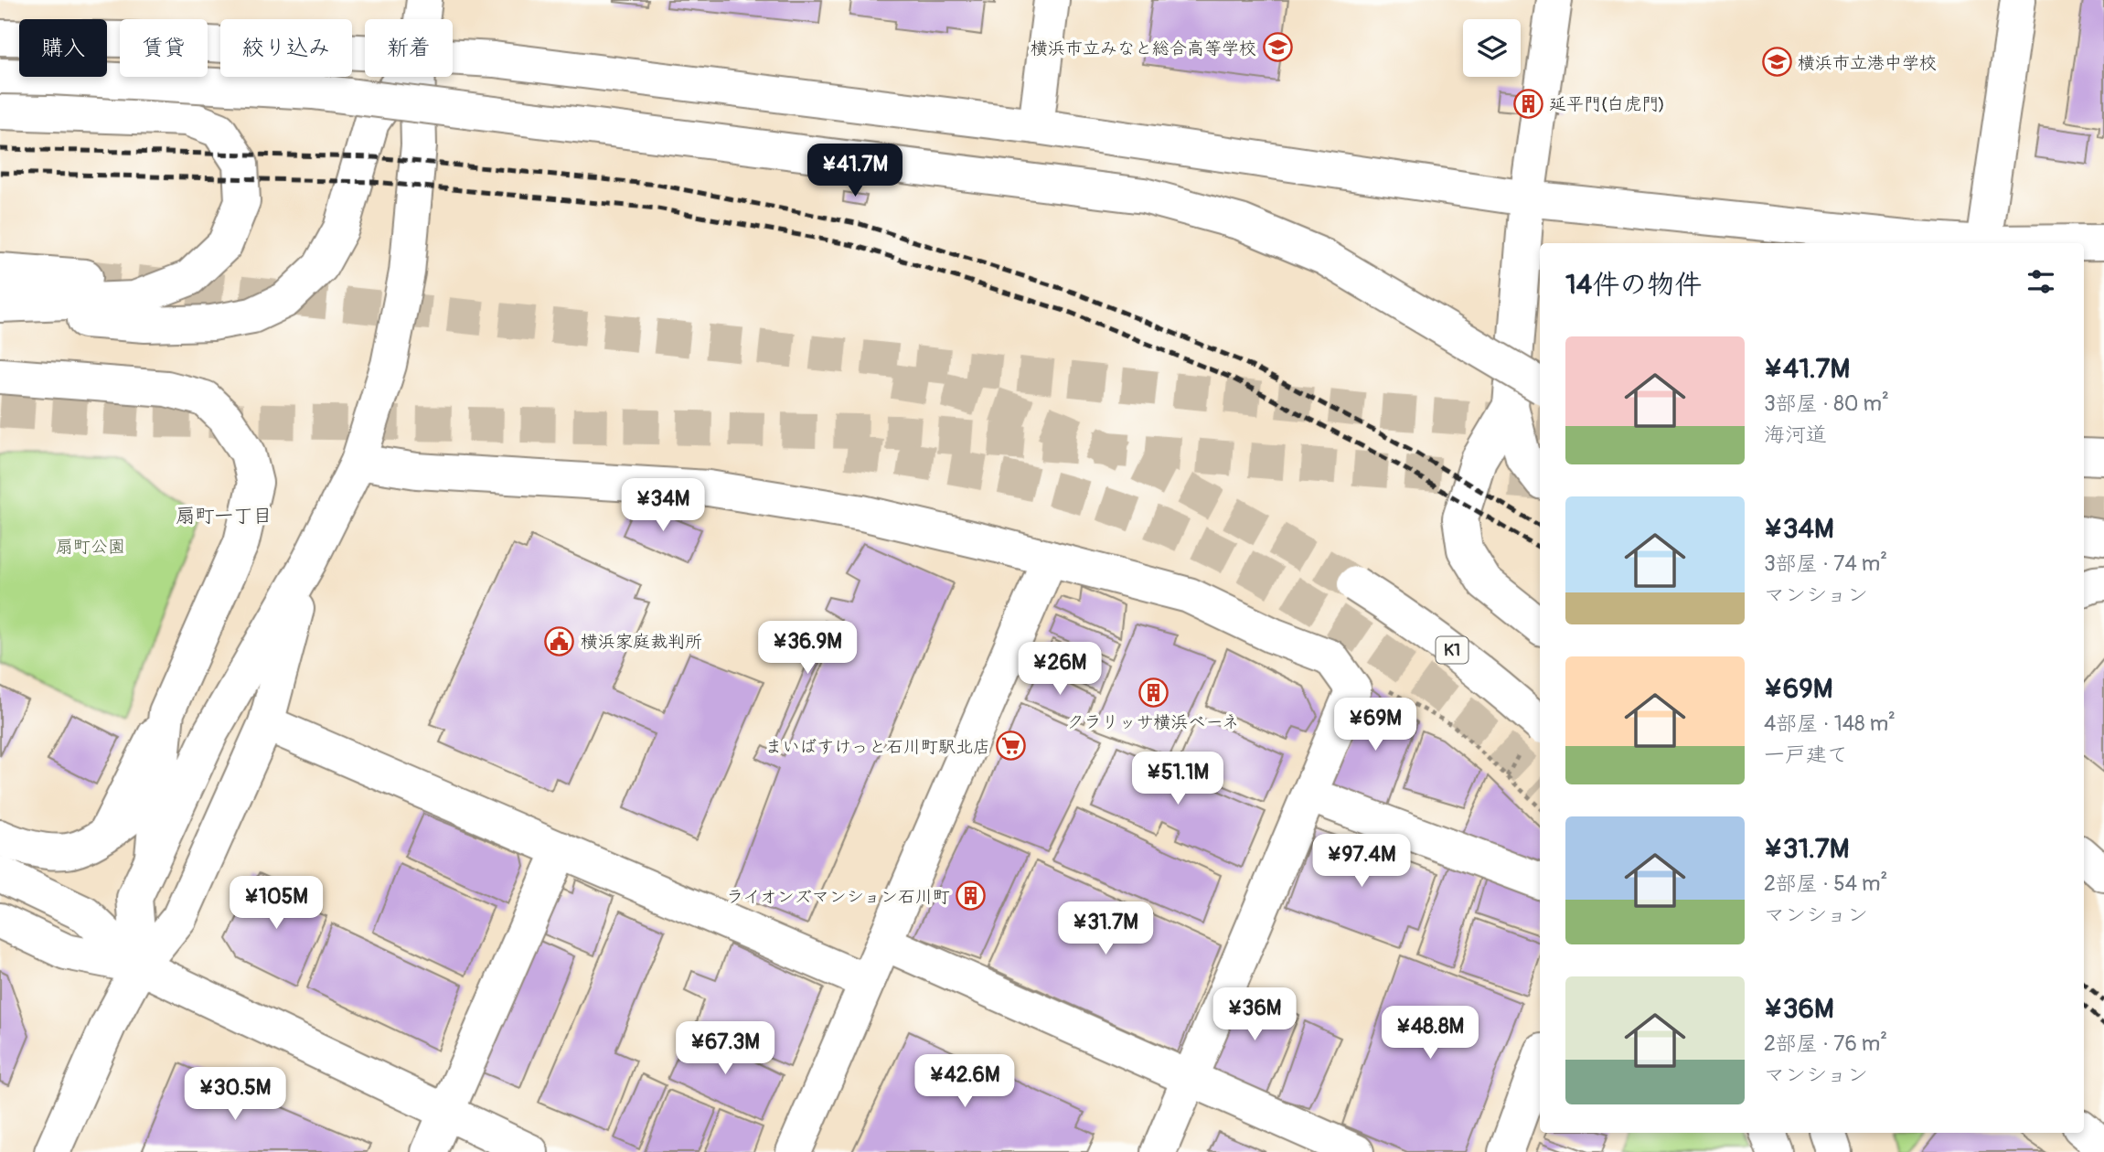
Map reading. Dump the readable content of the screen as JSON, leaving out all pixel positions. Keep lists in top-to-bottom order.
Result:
{
  "streets": {
    "main road": ["K1"]
  },
  "districts": ["扇町一丁目"],
  "parks": ["扇町公園"],
  "places": {
    "school or university": ["横浜市立みなと総合高等学校", "横浜市立港中学校"],
    "building": ["延平門(白虎門)", "クラリッサ横浜ベーネ", "ライオンズマンション石川町"],
    "public building": ["横浜家庭裁判所"],
    "supermarket": ["まいばすけっと石川町駅北店"]
  },
  "page": {
    "chip": [
      "購入",
      "賃貸",
      "絞り込み",
      "新着"
    ],
    "price": [
      "¥41.7M",
      "¥34M",
      "¥36.9M",
      "¥26M",
      "¥69M",
      "¥51.1M",
      "¥97.4M",
      "¥105M",
      "¥31.7M",
      "¥36M",
      "¥48.8M",
      "¥67.3M",
      "¥42.6M",
      "¥30.5M"
    ],
    "heading": "14件の物件",
    "list": [
      {
        "name": "¥41.7M",
        "note": "3部屋 · 80 m² · 海河道"
      },
      {
        "name": "¥34M",
        "note": "3部屋 · 74 m² · マンション"
      },
      {
        "name": "¥69M",
        "note": "4部屋 · 148 m² · 一戸建て"
      },
      {
        "name": "¥31.7M",
        "note": "2部屋 · 54 m² · マンション"
      },
      {
        "name": "¥36M",
        "note": "2部屋 · 76 m² · マンション"
      }
    ]
  }
}
